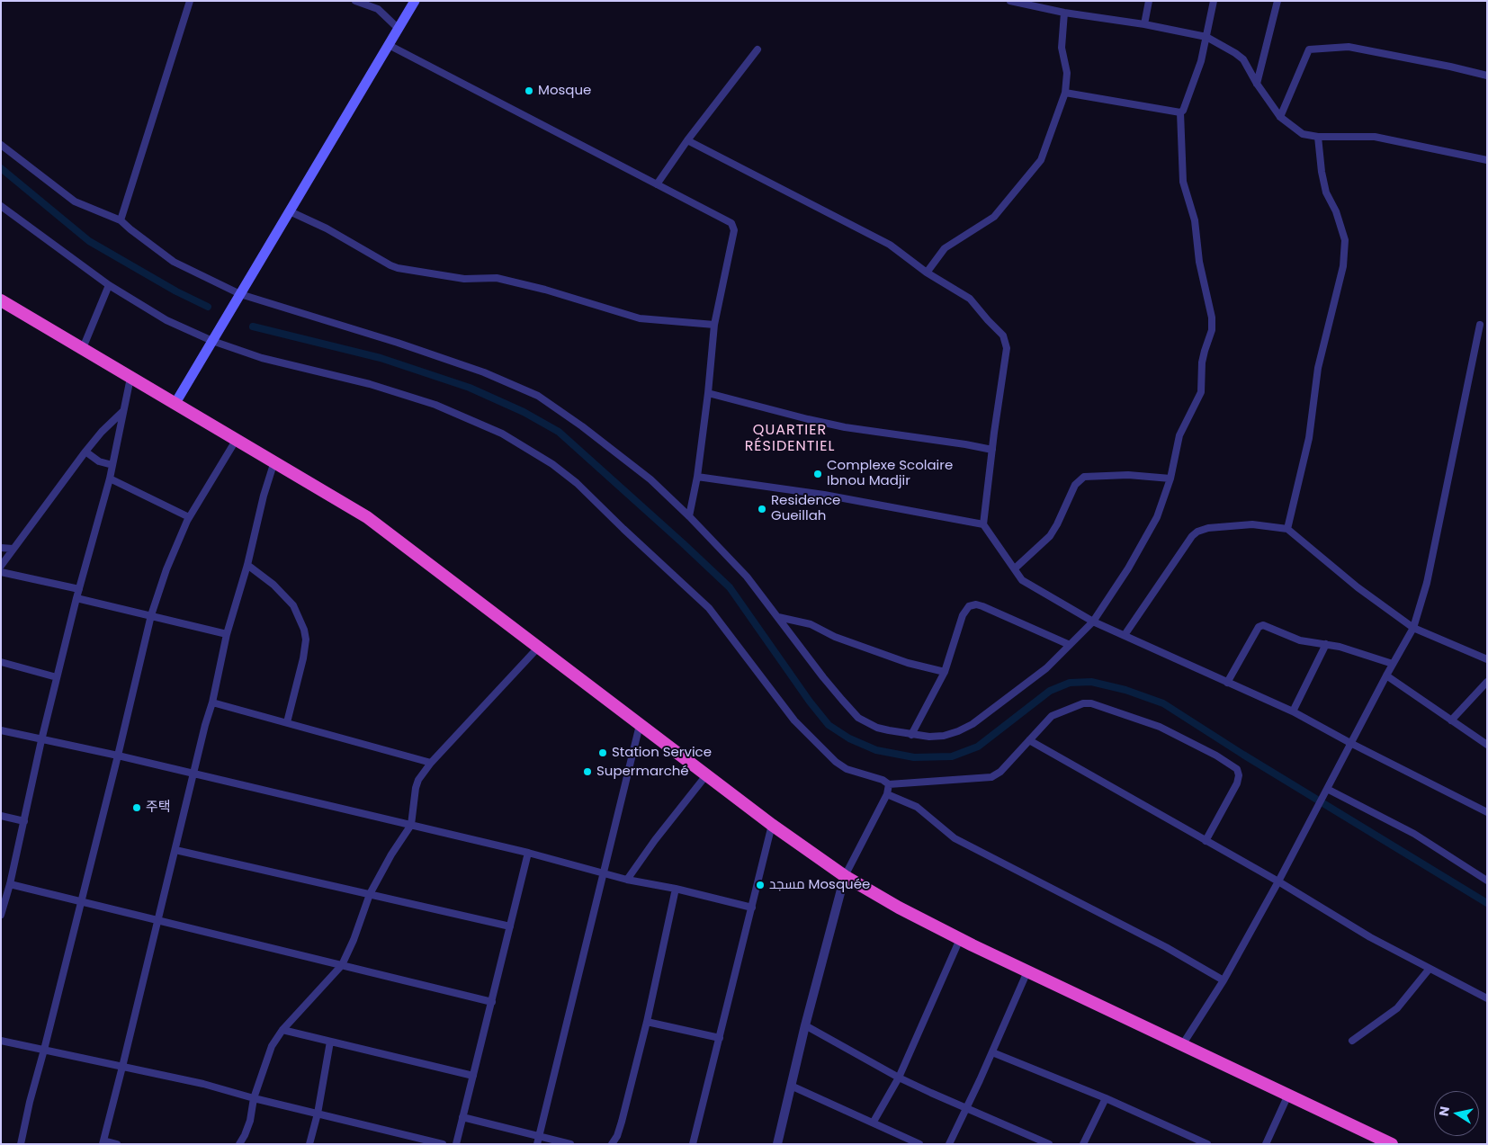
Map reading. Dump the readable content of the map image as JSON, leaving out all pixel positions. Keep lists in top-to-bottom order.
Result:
{
  "districts": ["QUARTIER RÉSIDENTIEL"],
  "places": [
    "Mosque",
    "Complexe Scolaire Ibnou Madjir",
    "Residence Gueillah",
    "Station Service",
    "Supermarché",
    "주택",
    "مسجد Mosquée"
  ],
  "north": "left"
}
